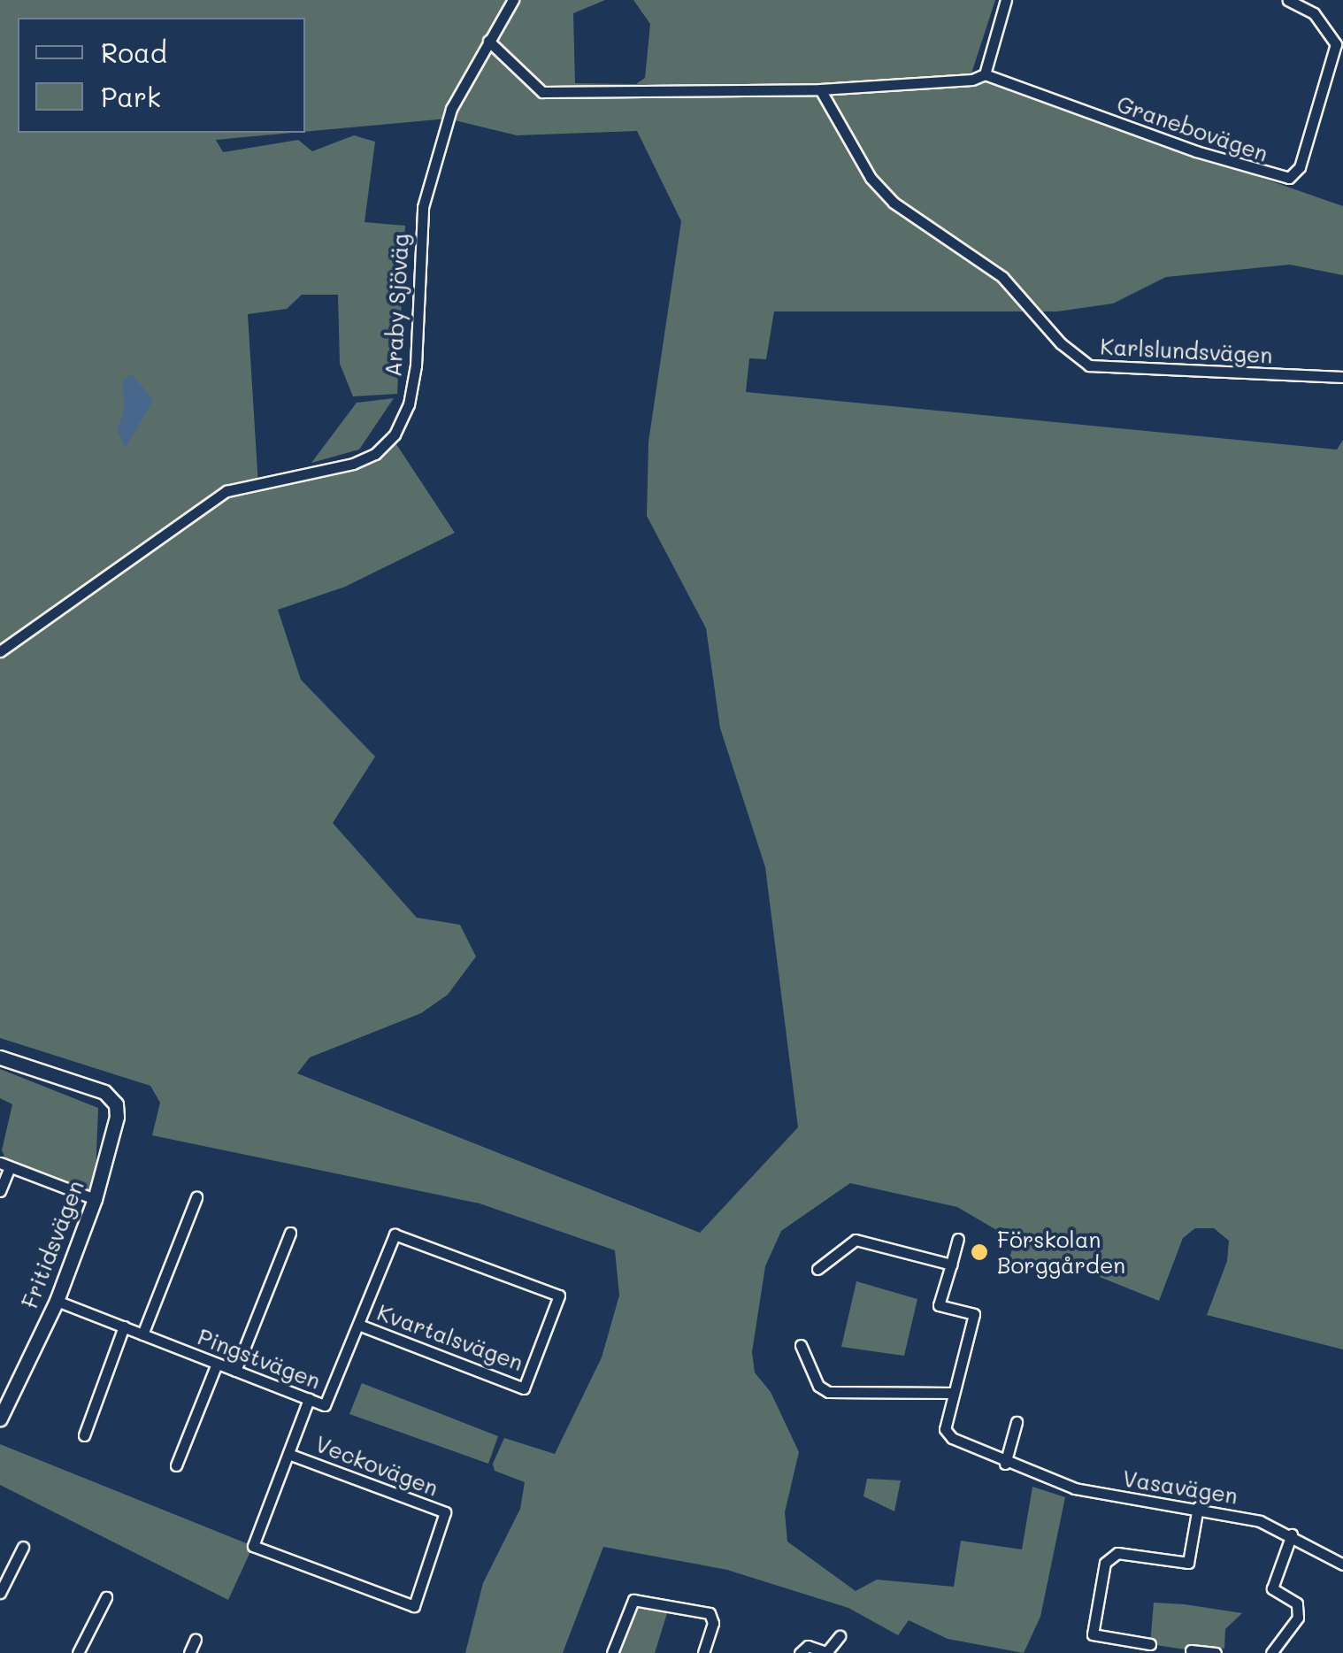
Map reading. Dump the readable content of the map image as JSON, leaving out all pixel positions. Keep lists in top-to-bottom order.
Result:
{
  "streets": {
    "street": [
      "Granebovägen",
      "Araby Sjöväg",
      "Karlslundsvägen",
      "Fritidsvägen",
      "Kvartalsvägen",
      "Pingstvägen",
      "Veckovägen",
      "Vasavägen"
    ]
  },
  "crossings": [
    ["Granebovägen", "Karlslundsvägen"],
    ["Fritidsvägen", "Pingstvägen"],
    ["Kvartalsvägen", "Pingstvägen"]
  ],
  "places": ["Förskolan Borggården"],
  "legend": ["Road", "Park"]
}
